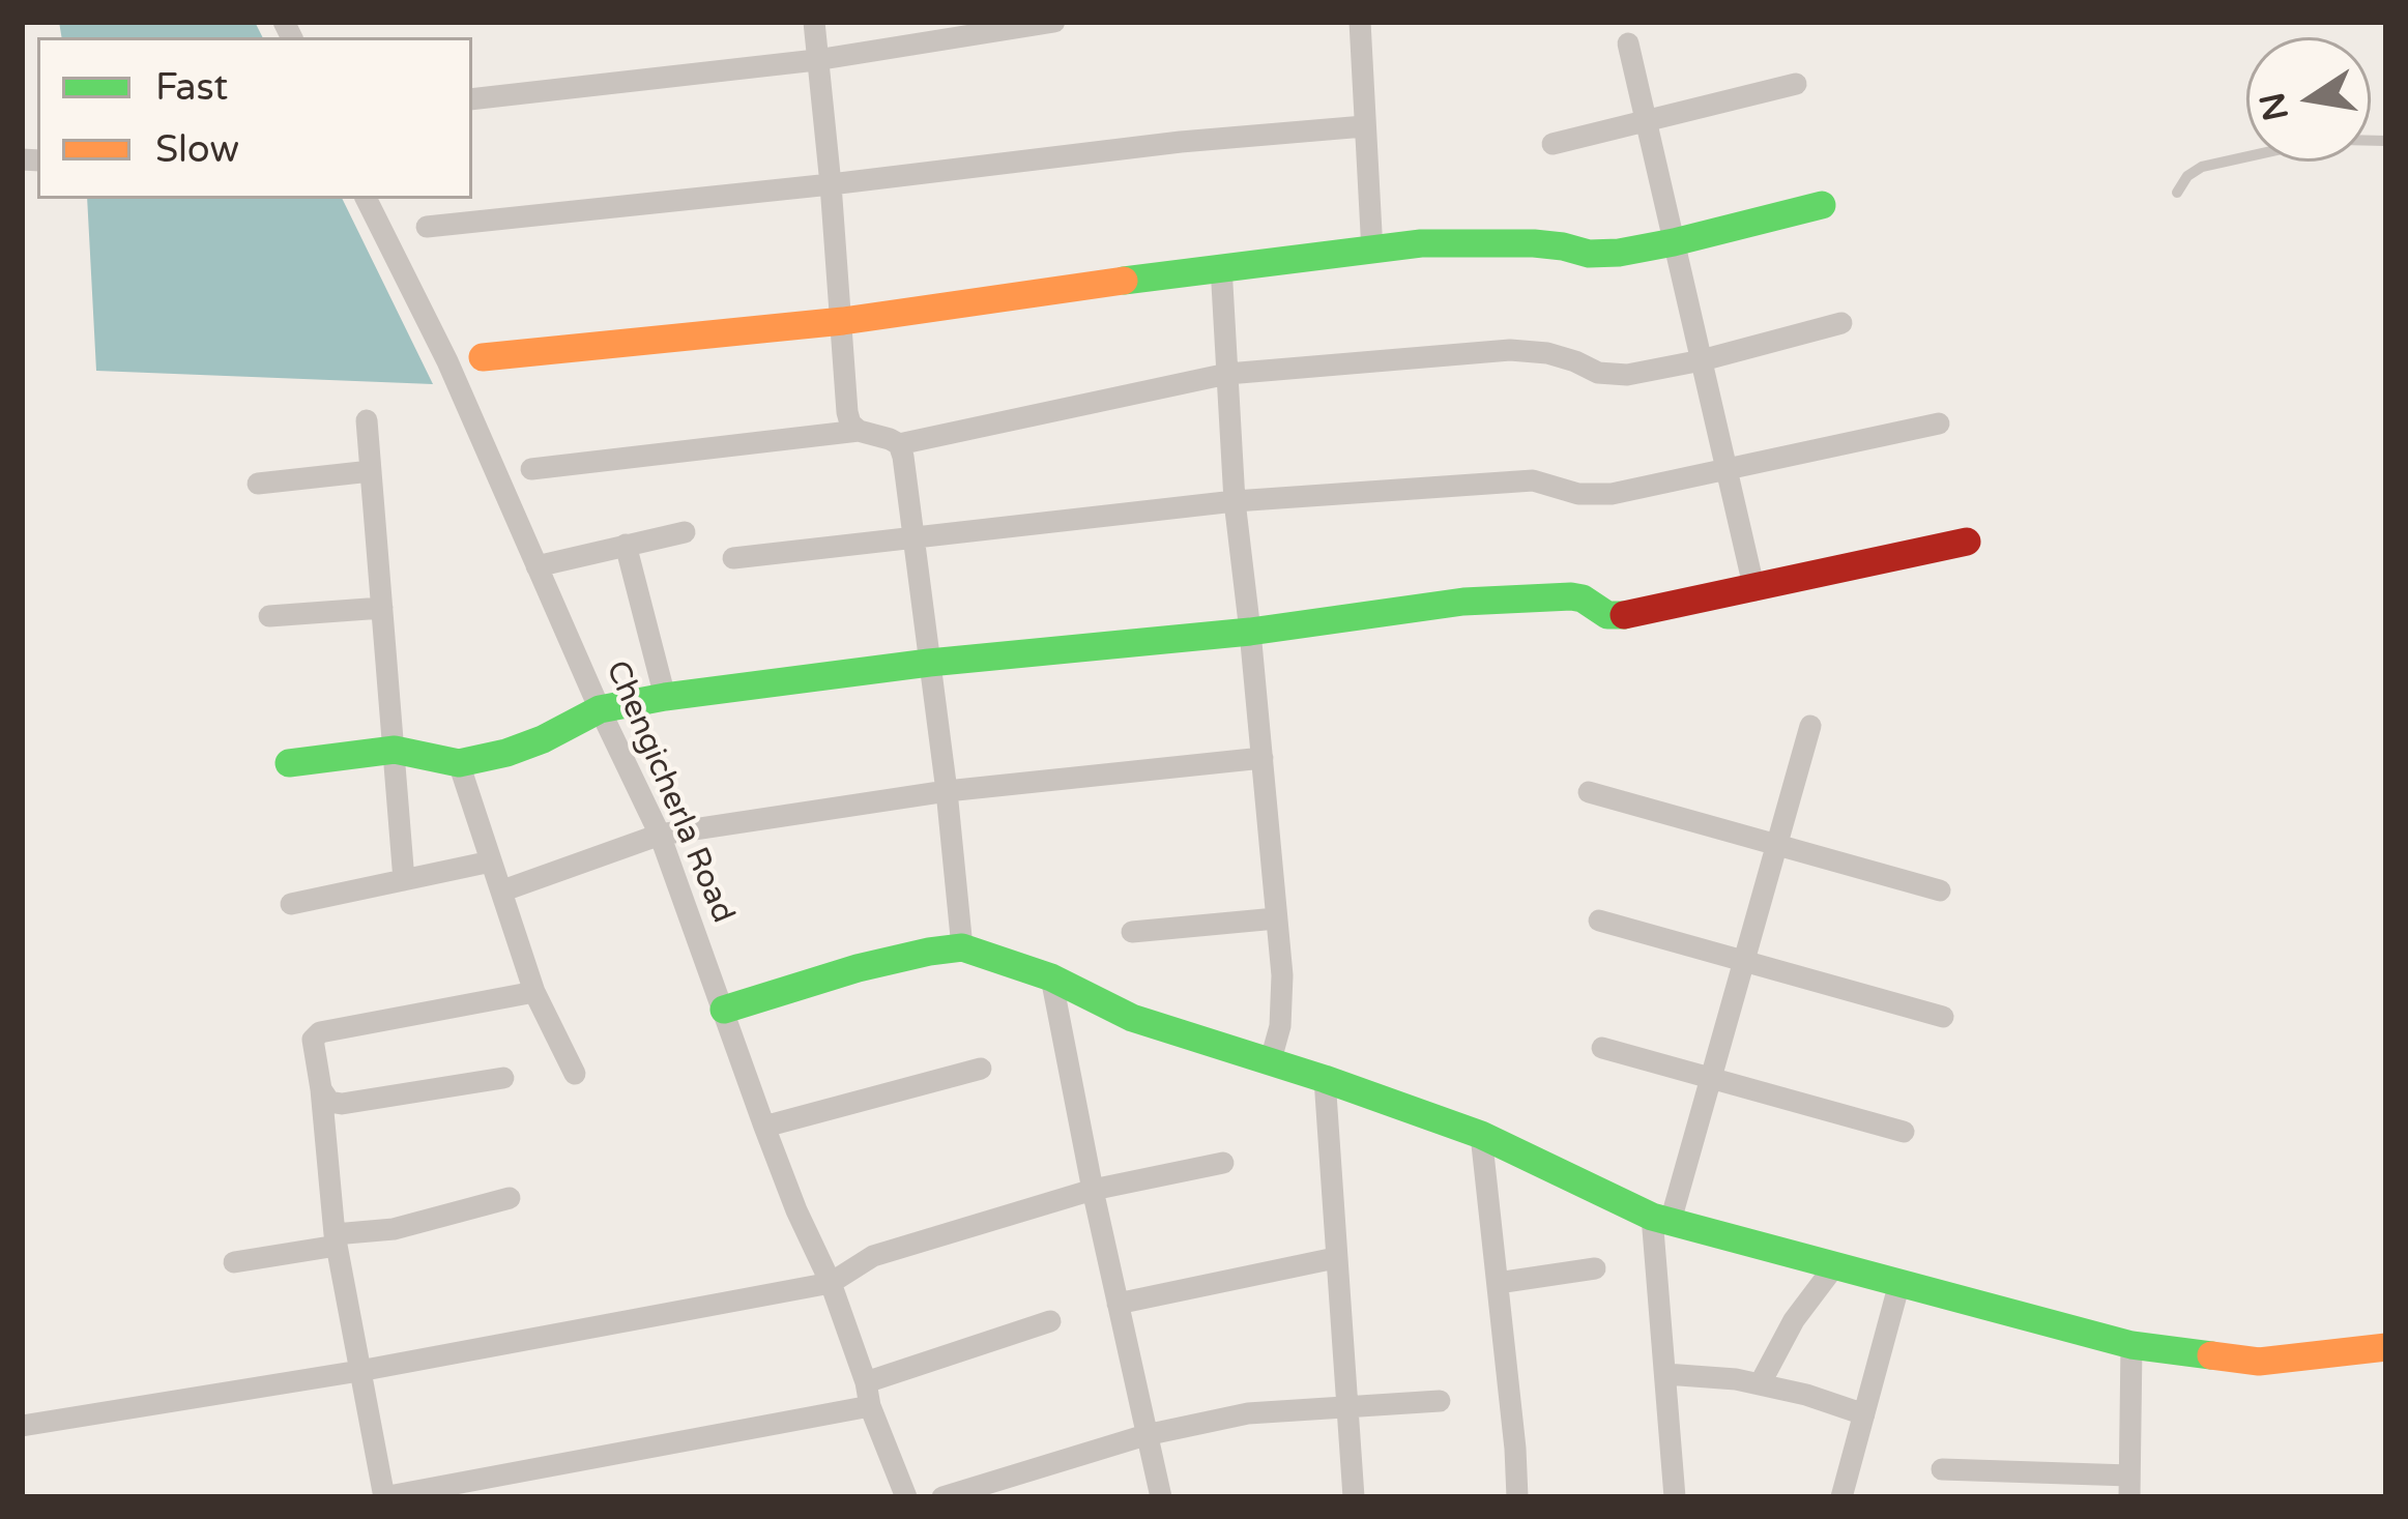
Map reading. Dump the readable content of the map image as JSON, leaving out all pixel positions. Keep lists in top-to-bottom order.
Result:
{
  "streets": {
    "street": ["Chengicherla Road"]
  },
  "legend": ["Fast", "Slow"],
  "north": "left"
}
